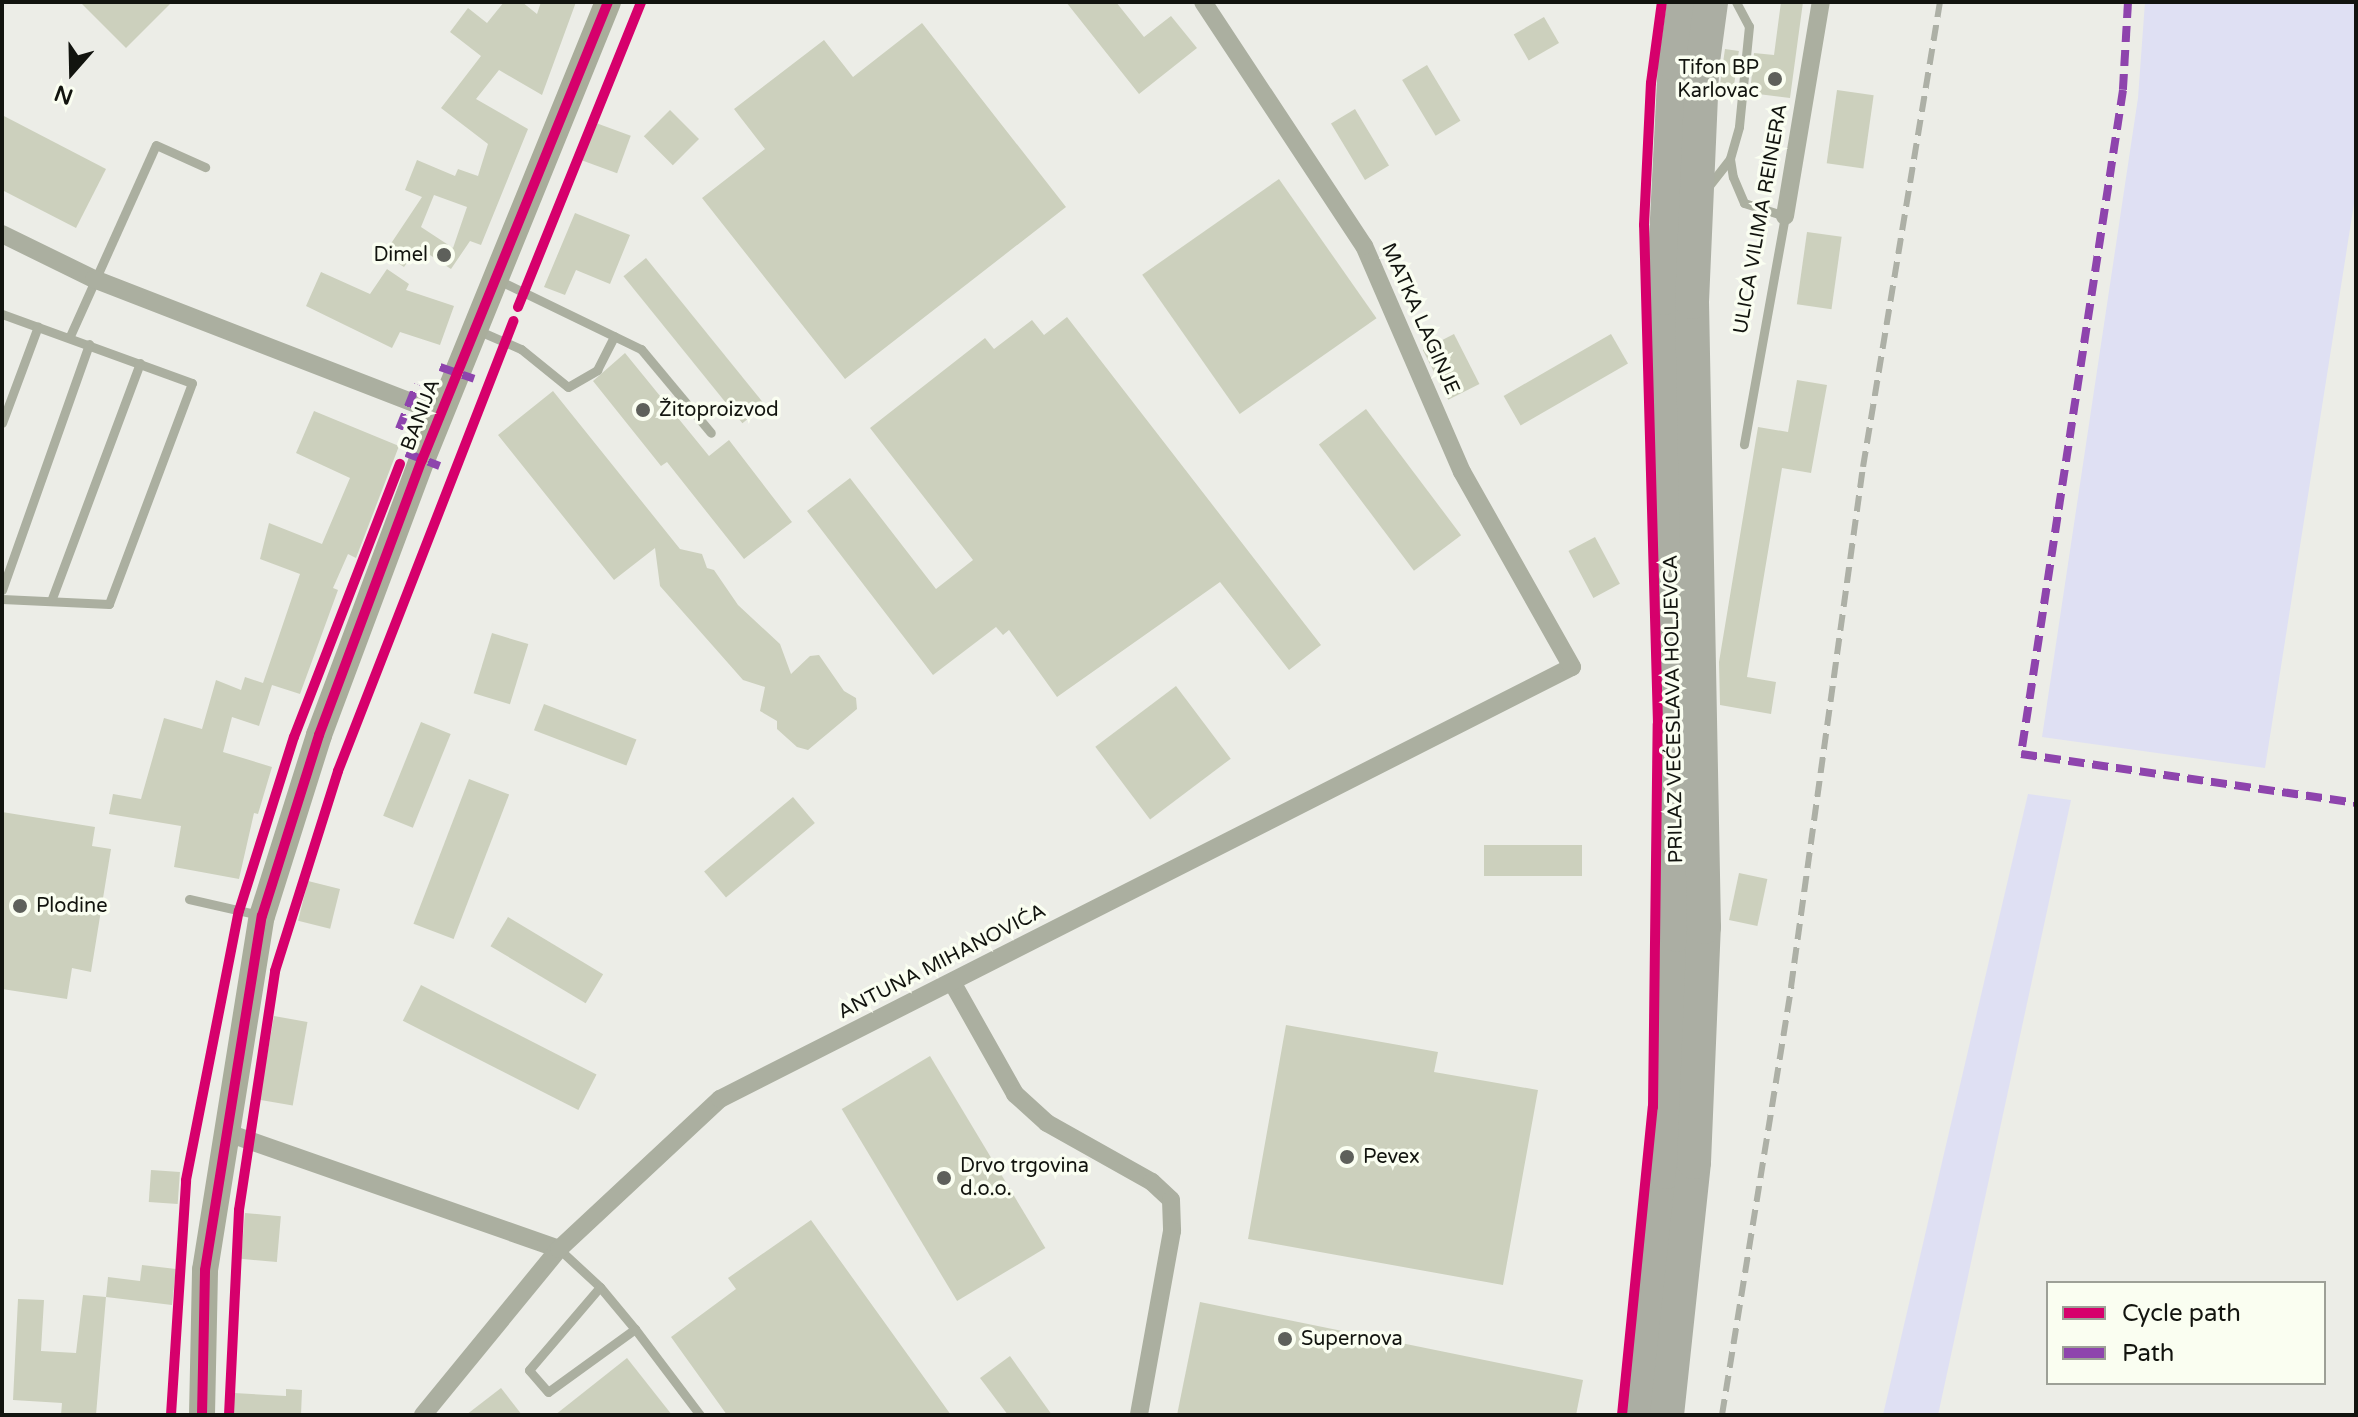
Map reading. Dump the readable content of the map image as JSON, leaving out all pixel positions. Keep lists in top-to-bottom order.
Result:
{
  "streets": {
    "highway": ["PRILAZ VEĆESLAVA HOLJEVCA"],
    "main road": ["BANIJA"],
    "street": ["ULICA VILIMA REINERA", "MATKA LAGINJE", "ANTUNA MIHANOVIĆA"]
  },
  "crossings": [
    ["MATKA LAGINJE", "ANTUNA MIHANOVIĆA"]
  ],
  "places": [
    "Tifon BP Karlovac",
    "Dimel",
    "Žitoproizvod",
    "Plodine",
    "Pevex",
    "Drvo trgovina d.o.o.",
    "Supernova"
  ],
  "legend": ["Cycle path", "Path"],
  "north": "bottom"
}
